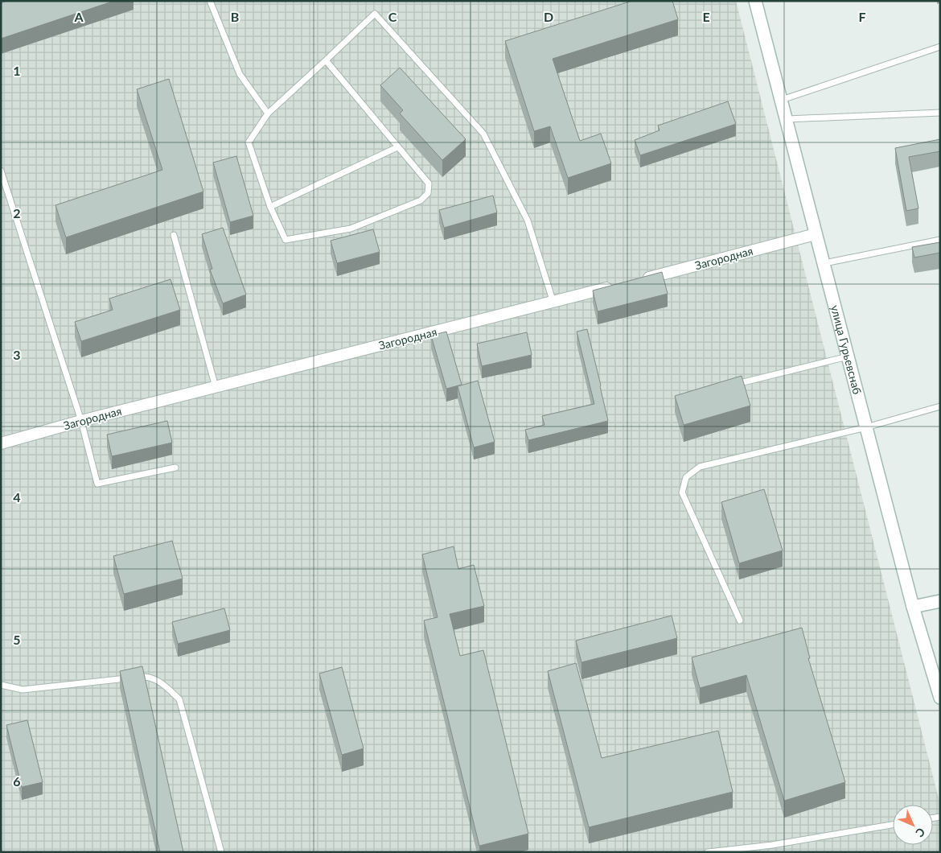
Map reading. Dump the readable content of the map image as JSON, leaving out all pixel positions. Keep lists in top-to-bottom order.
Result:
{
  "streets": {
    "street": ["Загородная", "улица Гурьевснаб"]
  },
  "crossings": [
    ["Загородная", "улица Гурьевснаб"]
  ],
  "north": "bottom right",
  "grid": {
    "columns": [
      "A",
      "B",
      "C",
      "D",
      "E",
      "F"
    ],
    "rows": [
      "1",
      "2",
      "3",
      "4",
      "5",
      "6"
    ]
  }
}
